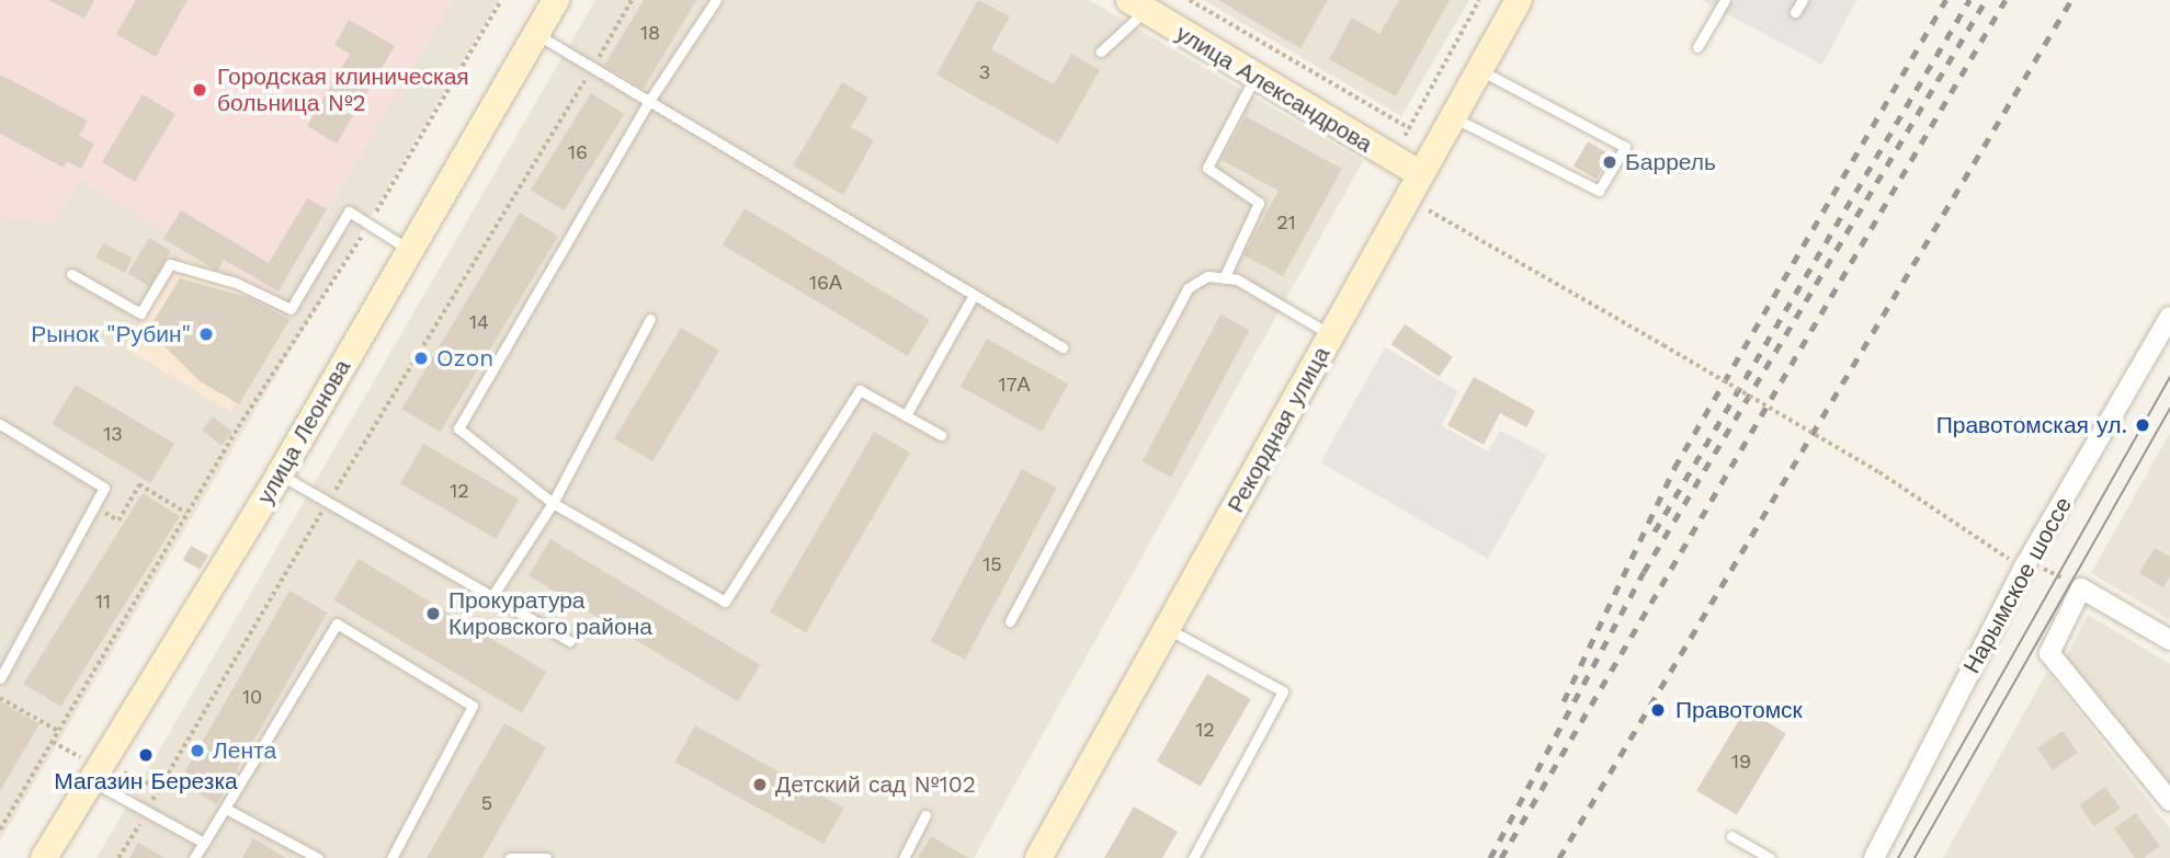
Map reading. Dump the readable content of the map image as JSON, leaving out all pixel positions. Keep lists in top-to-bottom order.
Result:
{
  "streets": {
    "street": [
      "улица Александрова",
      "Рекордная улица",
      "улица Леонова",
      "Нарымское шоссе"
    ]
  },
  "crossings": [
    ["улица Александрова", "Рекордная улица"]
  ],
  "places": [
    "Городская клиническая больница №2",
    "Баррель",
    "Рынок \"Рубин\"",
    "Ozon",
    "Правотомская ул.",
    "Прокуратура Кировского района",
    "Правотомск",
    "Лента",
    "Магазин Березка",
    "Детский сад №102"
  ],
  "house_numbers": [
    "18",
    "3",
    "16",
    "21",
    "16А",
    "14",
    "17А",
    "13",
    "12",
    "15",
    "11",
    "10",
    "12",
    "19",
    "5"
  ]
}
